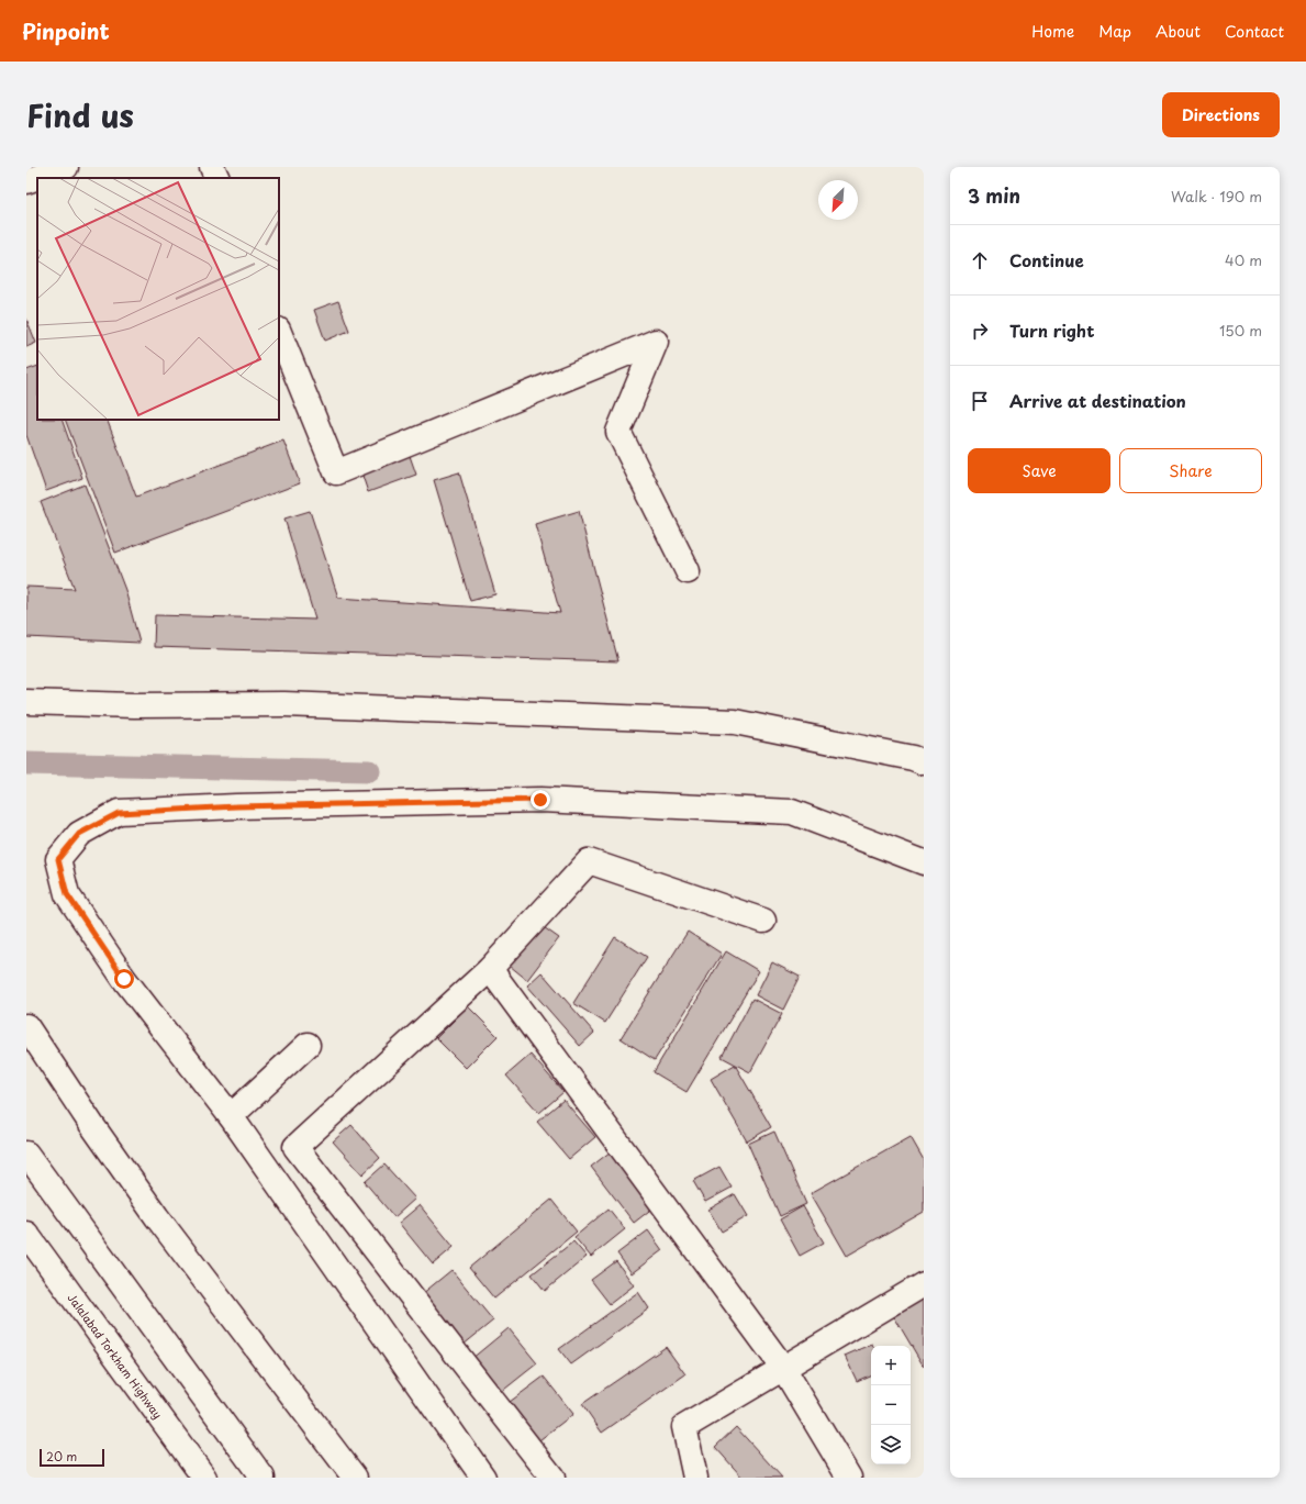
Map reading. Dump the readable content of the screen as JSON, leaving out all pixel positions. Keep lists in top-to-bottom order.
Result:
{
  "streets": {
    "main road": ["Jalalabad Torkham Highway"]
  },
  "scale_bar": "20 m",
  "north": "bottom left",
  "page": {
    "header": "Pinpoint",
    "nav": [
      "Home",
      "Map",
      "About",
      "Contact"
    ],
    "title": "Find us",
    "buttons": [
      "Directions",
      ["Save", "Share"]
    ],
    "heading": ["3 min", "Walk · 190 m"],
    "list": [
      ["Continue", "40 m"],
      ["Turn right", "150 m"],
      "Arrive at destination"
    ],
    "map_buttons": ["+", "−"],
    "scale": "20 m"
  }
}
